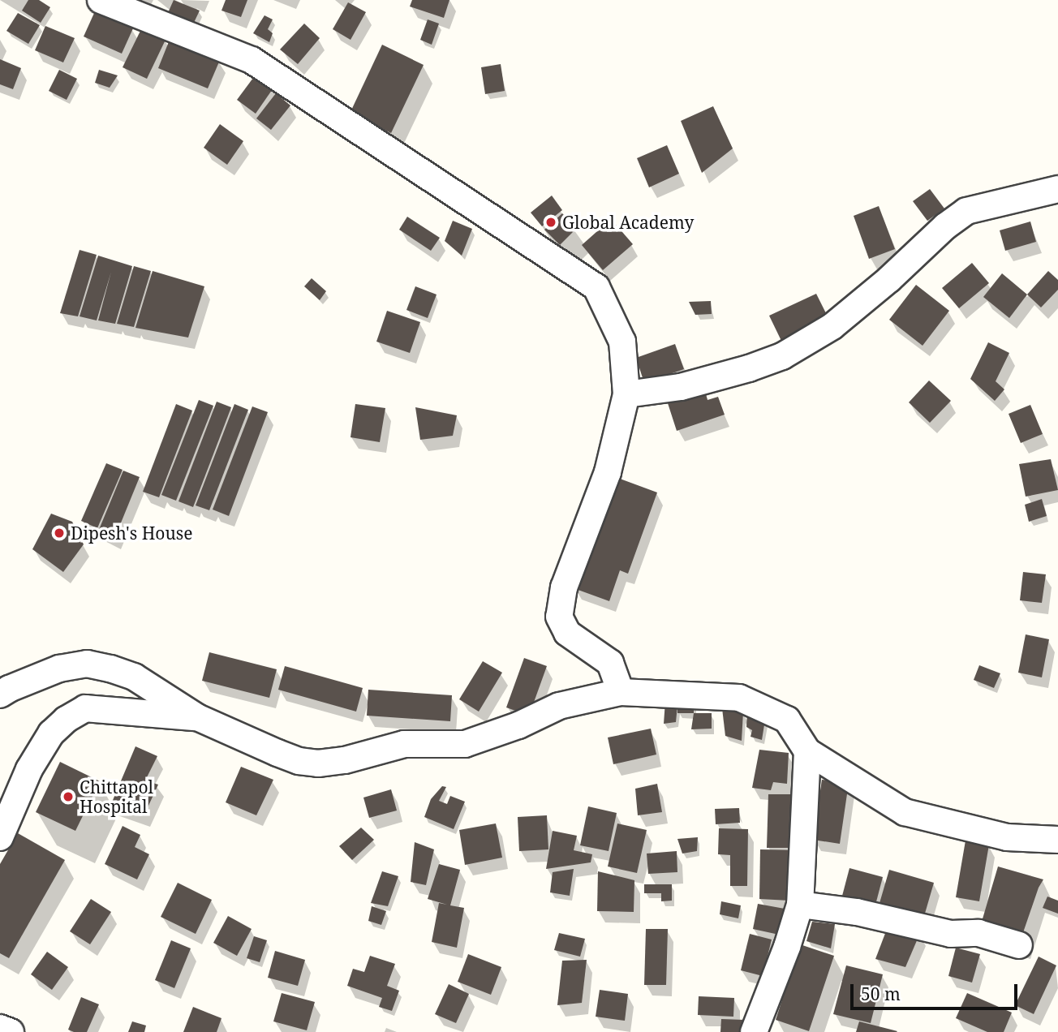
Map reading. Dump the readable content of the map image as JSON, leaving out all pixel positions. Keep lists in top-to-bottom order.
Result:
{
  "places": ["Global Academy", "Dipesh's House", "Chittapol Hospital"],
  "scale_bar": "50 m"
}
